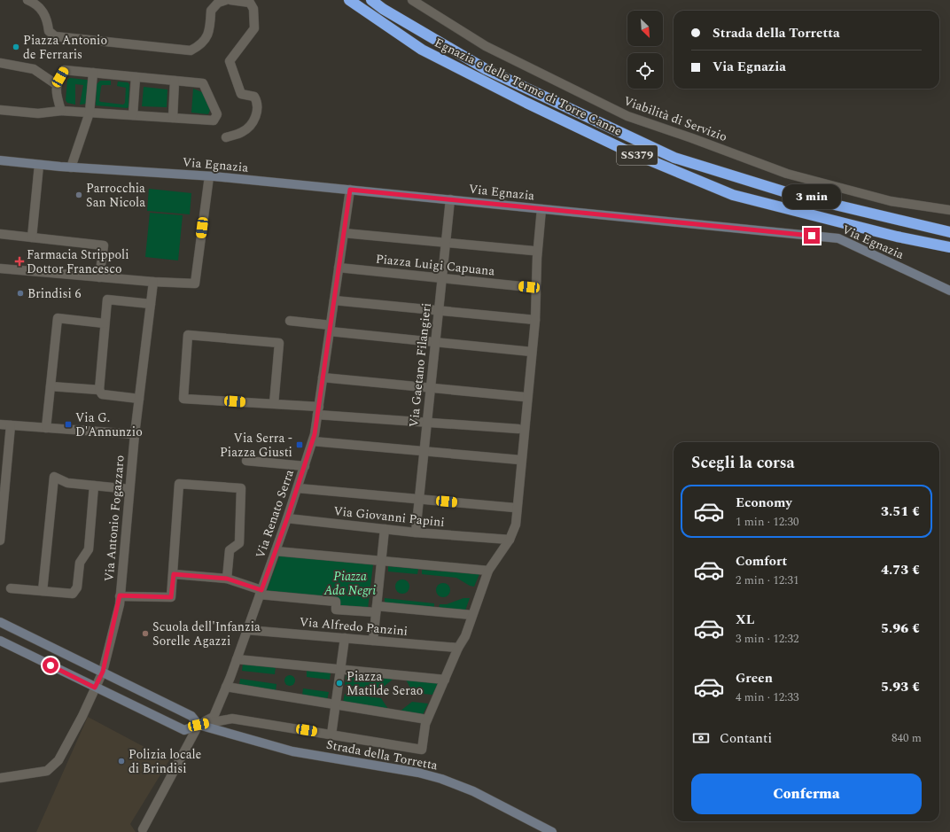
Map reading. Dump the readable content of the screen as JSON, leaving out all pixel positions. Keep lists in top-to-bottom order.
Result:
{
  "streets": {
    "highway": ["Egnazia e delle Terme di Torre Canne", "SS379"],
    "street": [
      "Viabilità di Servizio",
      "Via Egnazia",
      "Piazza Luigi Capuana",
      "Via Gaetano Filangieri",
      "Via Renato Serra",
      "Via Giovanni Papini",
      "Via Antonio Fogazzaro",
      "Via Alfredo Panzini",
      "Strada della Torretta"
    ]
  },
  "crossings": [
    ["Via Egnazia", "Via Gaetano Filangieri"],
    ["Via Egnazia", "Via Renato Serra"],
    ["Piazza Luigi Capuana", "Via Gaetano Filangieri"],
    ["Piazza Luigi Capuana", "Via Renato Serra"],
    ["Via Gaetano Filangieri", "Via Giovanni Papini"],
    ["Via Renato Serra", "Via Giovanni Papini"],
    ["Via Renato Serra", "Via Alfredo Panzini"],
    ["Via Renato Serra", "Strada della Torretta"],
    ["Via Antonio Fogazzaro", "Strada della Torretta"]
  ],
  "parks": ["Piazza Ada Negri"],
  "places": {
    "other": [
      "Piazza Antonio de Ferraris",
      "Parrocchia San Nicola",
      "Brindisi 6",
      "Scuola dell'Infanzia Sorelle Agazzi",
      "Piazza Matilde Serao",
      "Polizia locale di Brindisi"
    ],
    "health": ["Farmacia Strippoli Dottor Francesco"],
    "transit": ["Via G. D'Annunzio", "Via Serra - Piazza Giusti"]
  },
  "north": "bottom right",
  "page": {
    "banner": ["Strada della Torretta", "Via Egnazia"],
    "bubble": "3 min",
    "heading": "Scegli la corsa",
    "list": [
      {
        "name": "Economy",
        "note": "1 min · 12:30",
        "value": "3.51 €"
      },
      {
        "name": "Comfort",
        "note": "2 min · 12:31",
        "value": "4.73 €"
      },
      {
        "name": "XL",
        "note": "3 min · 12:32",
        "value": "5.96 €"
      },
      {
        "name": "Green",
        "note": "4 min · 12:33",
        "value": "5.93 €"
      }
    ],
    "pay": ["Contanti", "840 m"],
    "buttons": "Conferma"
  }
}
